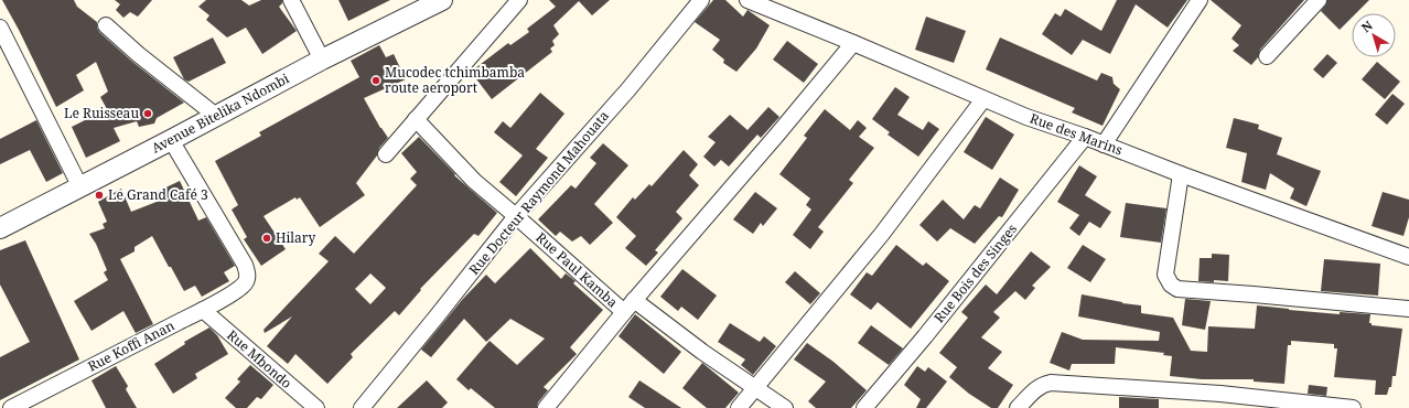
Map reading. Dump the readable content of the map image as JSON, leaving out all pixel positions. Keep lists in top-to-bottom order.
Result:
{
  "streets": {
    "street": [
      "Avenue Bitelika Ndombi",
      "Rue des Marins",
      "Rue Docteur Raymond Mahouata",
      "Rue Paul Kamba",
      "Rue Bois des Singes",
      "Rue Koffi Anan",
      "Rue Mbondo"
    ]
  },
  "crossings": [
    ["Avenue Bitelika Ndombi", "Rue Koffi Anan"],
    ["Rue des Marins", "Rue Bois des Singes"],
    ["Rue Docteur Raymond Mahouata", "Rue Paul Kamba"],
    ["Rue Koffi Anan", "Rue Mbondo"]
  ],
  "places": [
    "Mucodec tchimbamba route aeroport",
    "Le Ruisseau",
    "Le Grand Café 3",
    "Hilary"
  ],
  "north": "top left"
}
